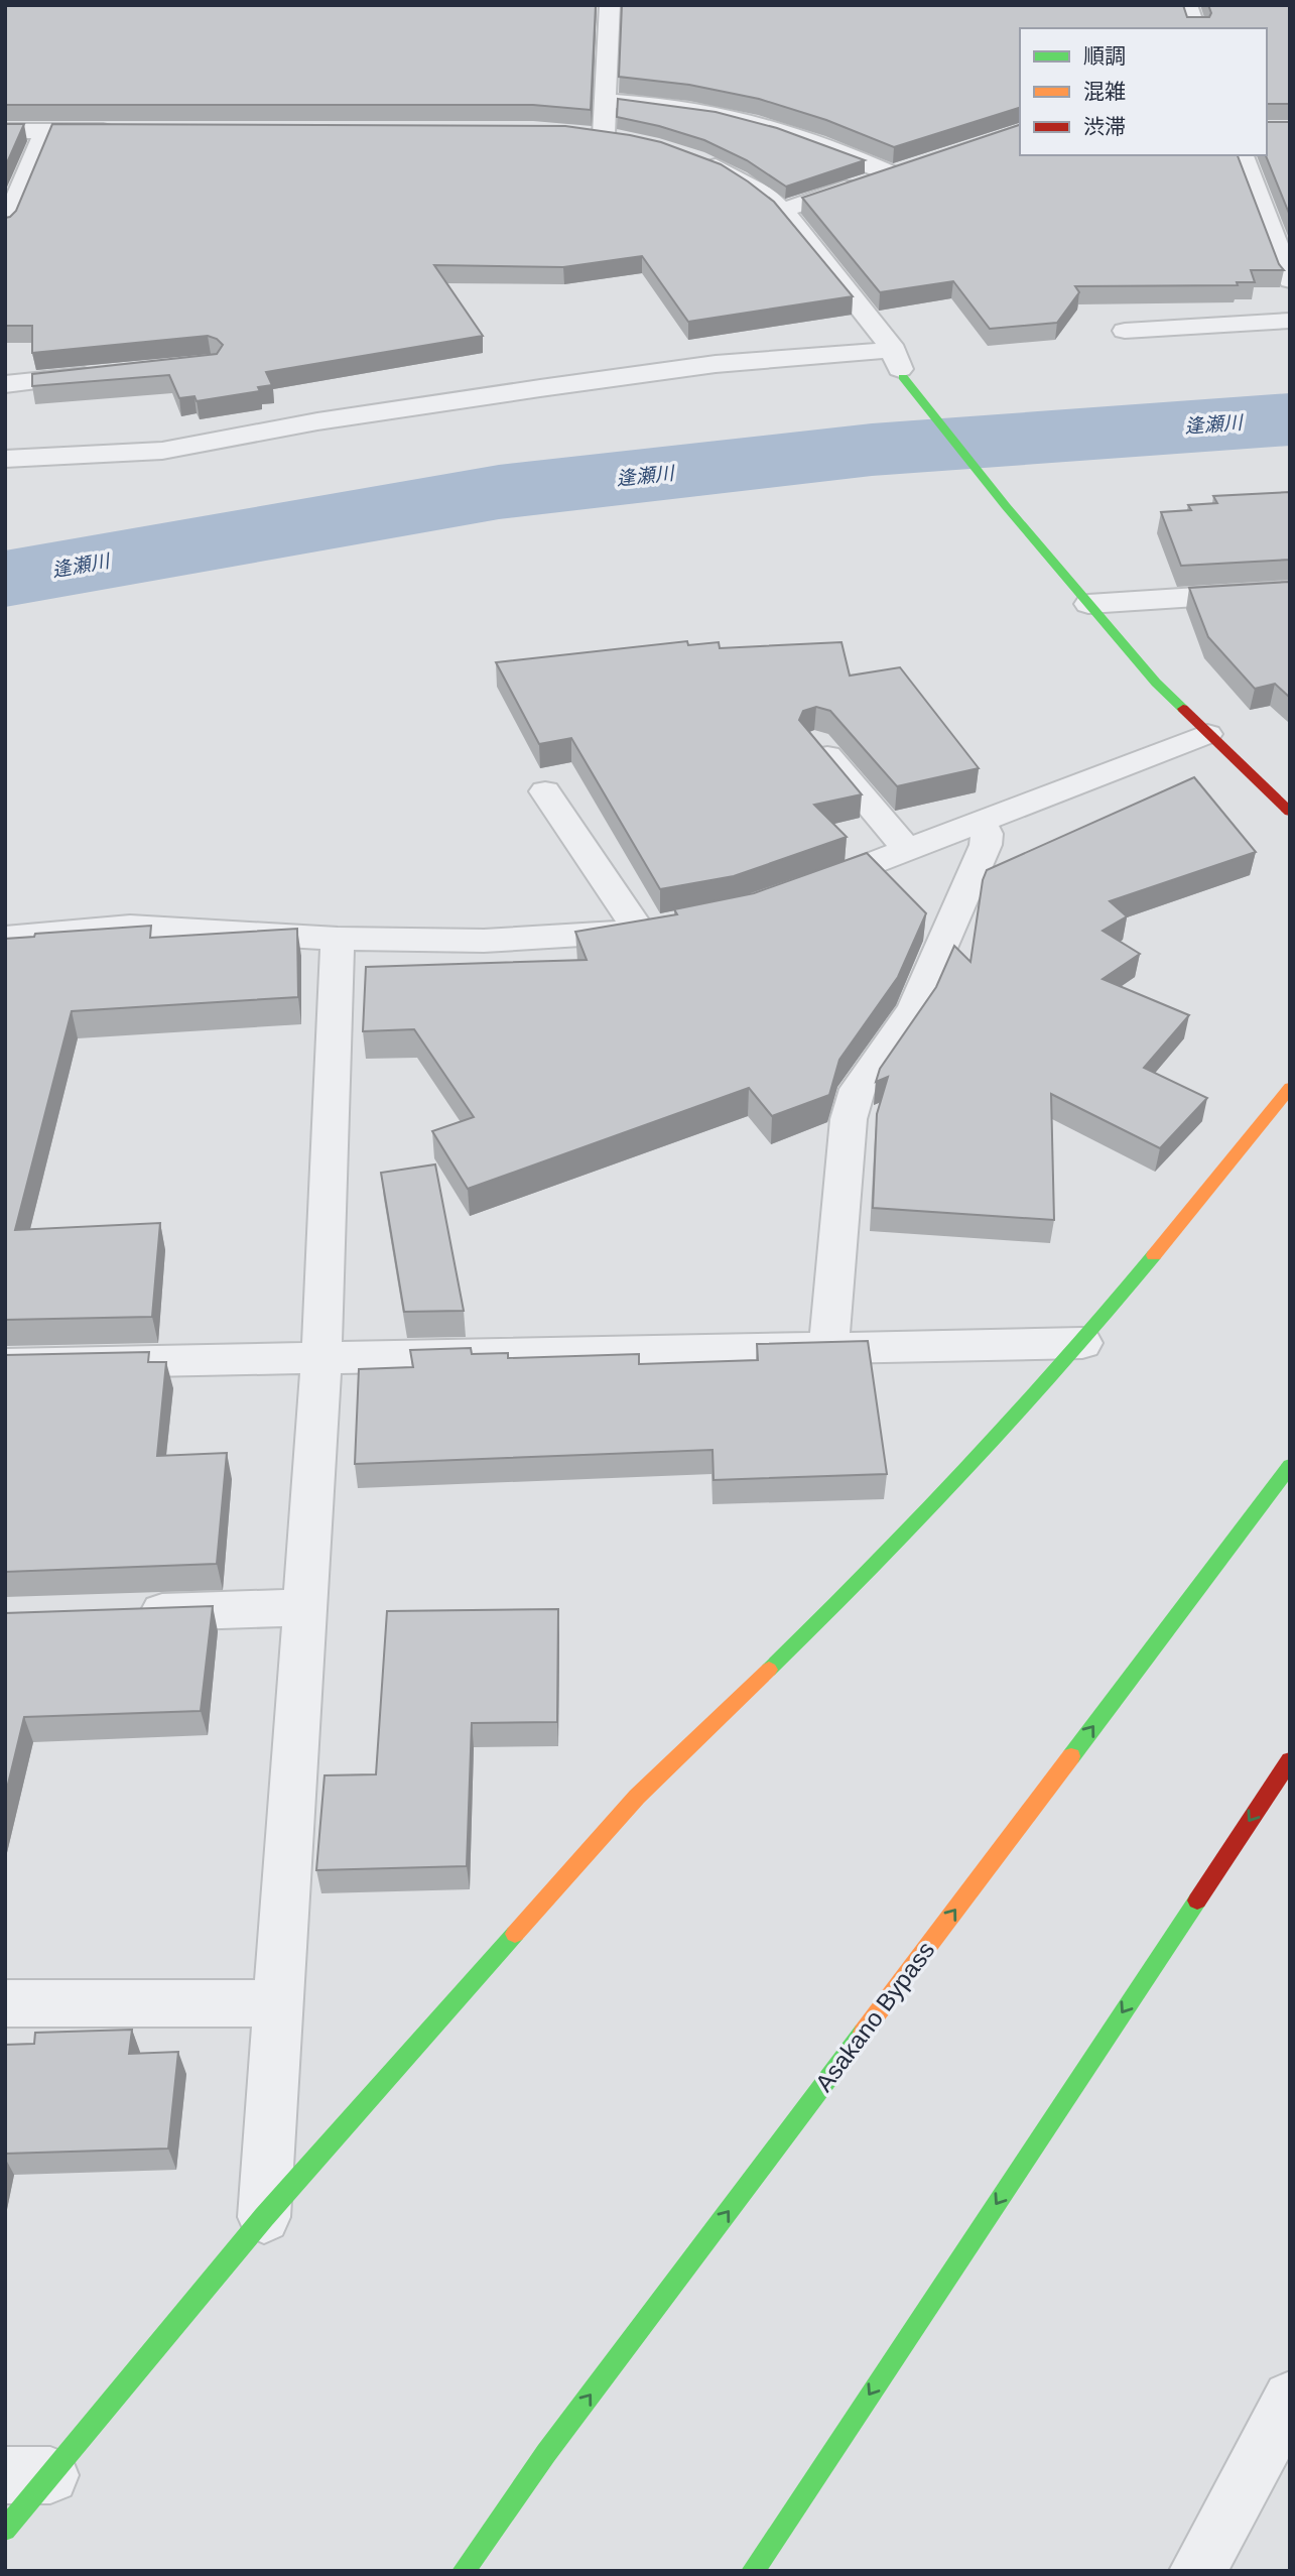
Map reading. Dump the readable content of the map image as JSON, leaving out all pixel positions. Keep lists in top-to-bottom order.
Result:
{
  "streets": {
    "main road": ["Asakano Bypass"]
  },
  "one_way": ["Asakano Bypass"],
  "water": ["逢瀬川"],
  "legend": ["順調", "混雑", "渋滞"]
}
